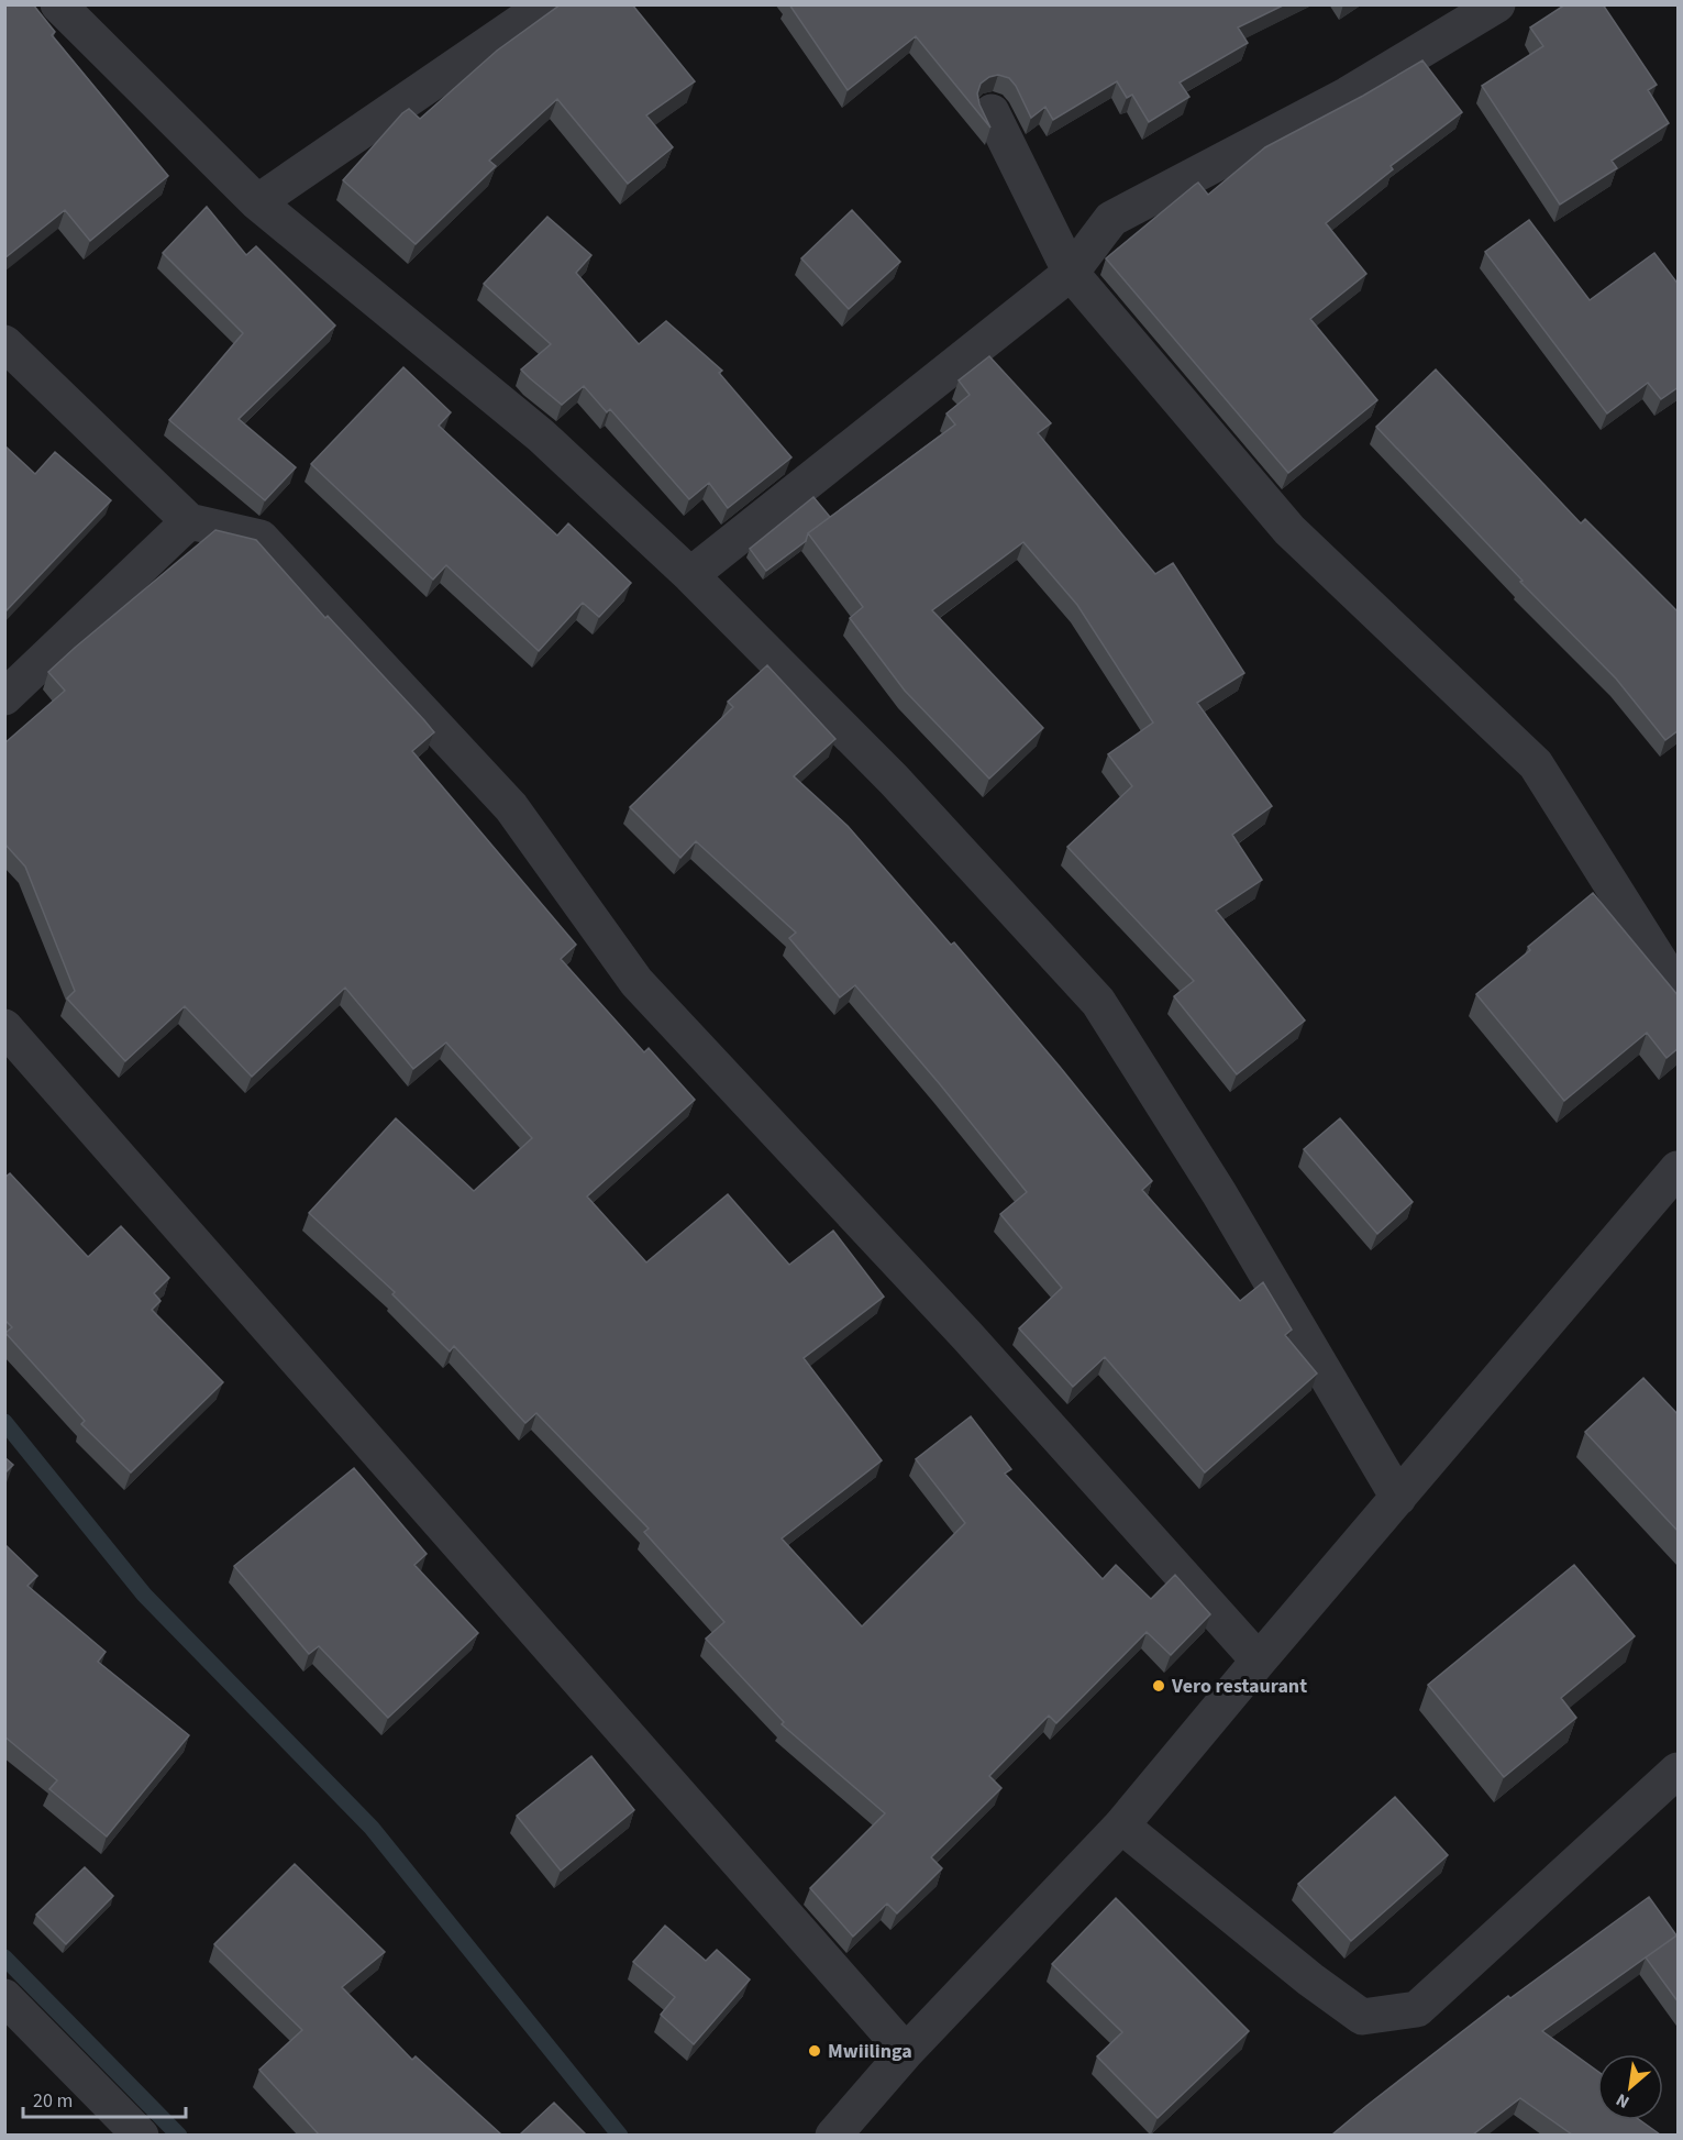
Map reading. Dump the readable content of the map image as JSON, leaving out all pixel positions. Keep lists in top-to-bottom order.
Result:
{
  "places": ["Vero restaurant", "Mwiilinga"],
  "scale_bar": "20 m",
  "north": "bottom left"
}
